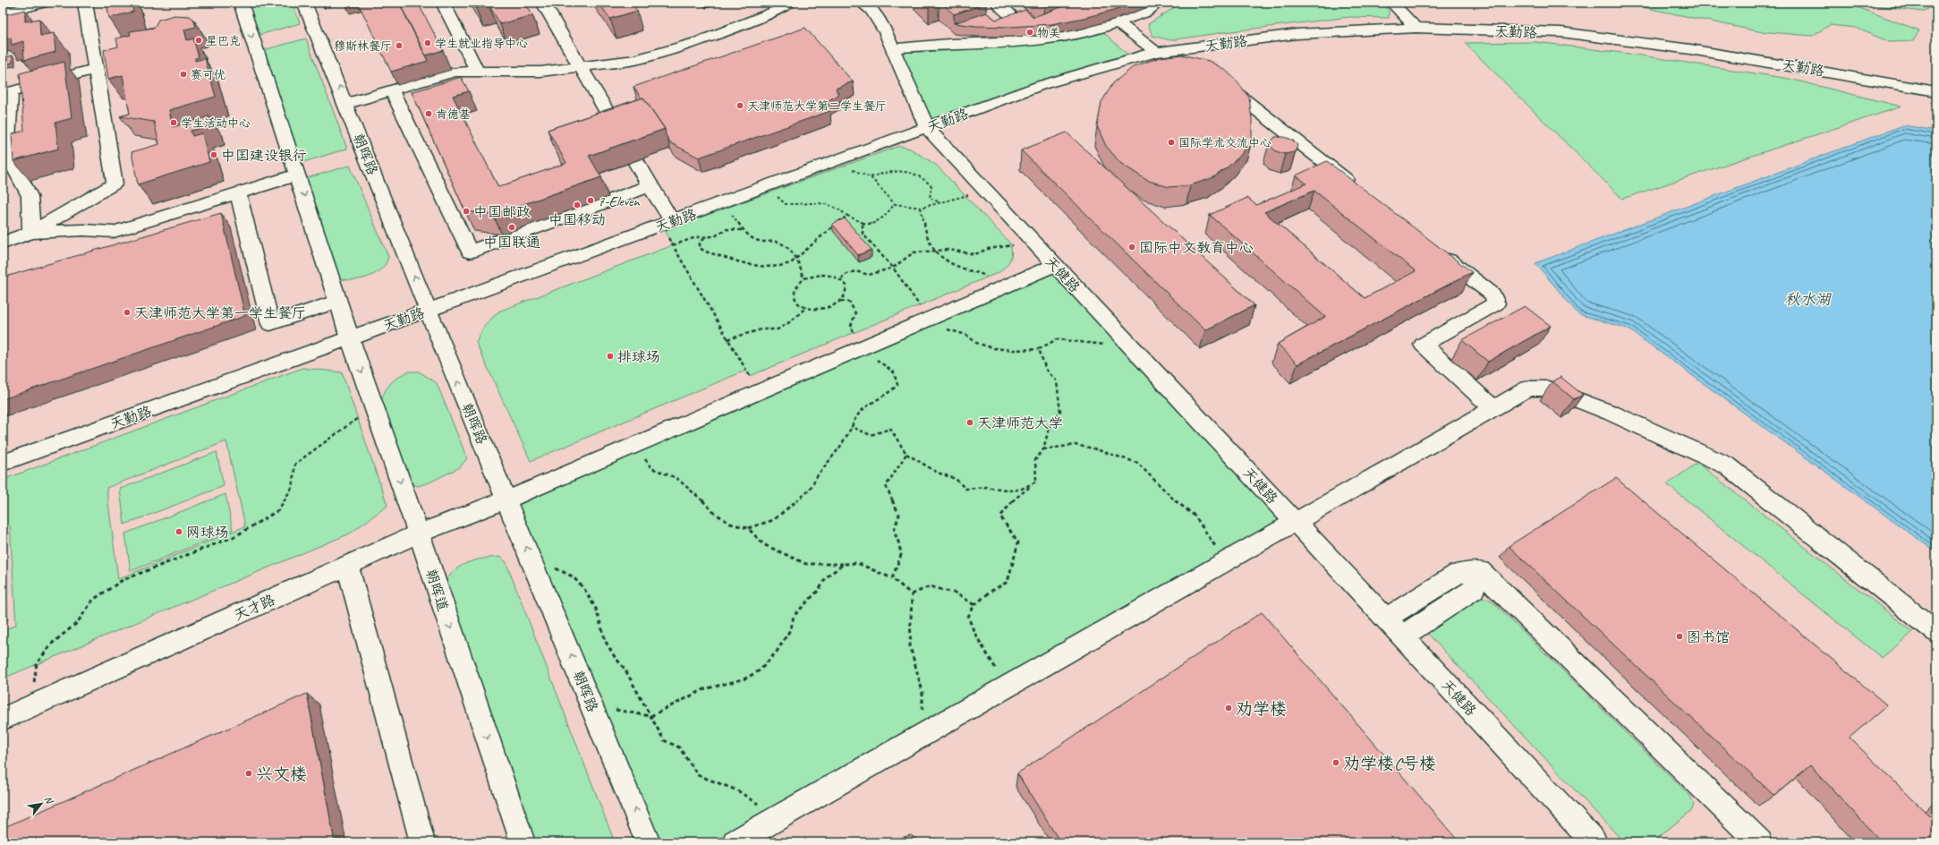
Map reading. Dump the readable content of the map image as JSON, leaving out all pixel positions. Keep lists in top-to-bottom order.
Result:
{
  "streets": {
    "street": [
      "天勤路",
      "朝晖路",
      "天健路",
      "朝晖道",
      "天才路"
    ]
  },
  "crossings": [
    ["天勤路", "朝晖路"],
    ["天勤路", "天健路"],
    ["天勤路", "朝晖道"],
    ["朝晖路", "天才路"],
    ["天健路", "天才路"],
    ["朝晖道", "天才路"]
  ],
  "one_way": ["朝晖路"],
  "water": ["秋水湖"],
  "places": [
    "物美",
    "星巴克",
    "学生就业指导中心",
    "穆斯林餐厅",
    "赛可优",
    "天津师范大学第二学生餐厅",
    "肯德基",
    "学生活动中心",
    "国际学术交流中心",
    "中国建设银行",
    "7-Eleven",
    "中国移动",
    "中国邮政",
    "中国联通",
    "国际中文教育中心",
    "天津师范大学第一学生餐厅",
    "排球场",
    "天津师范大学",
    "网球场",
    "图书馆",
    "劝学楼",
    "劝学楼C号楼",
    "兴文楼"
  ],
  "north": "top right"
}
